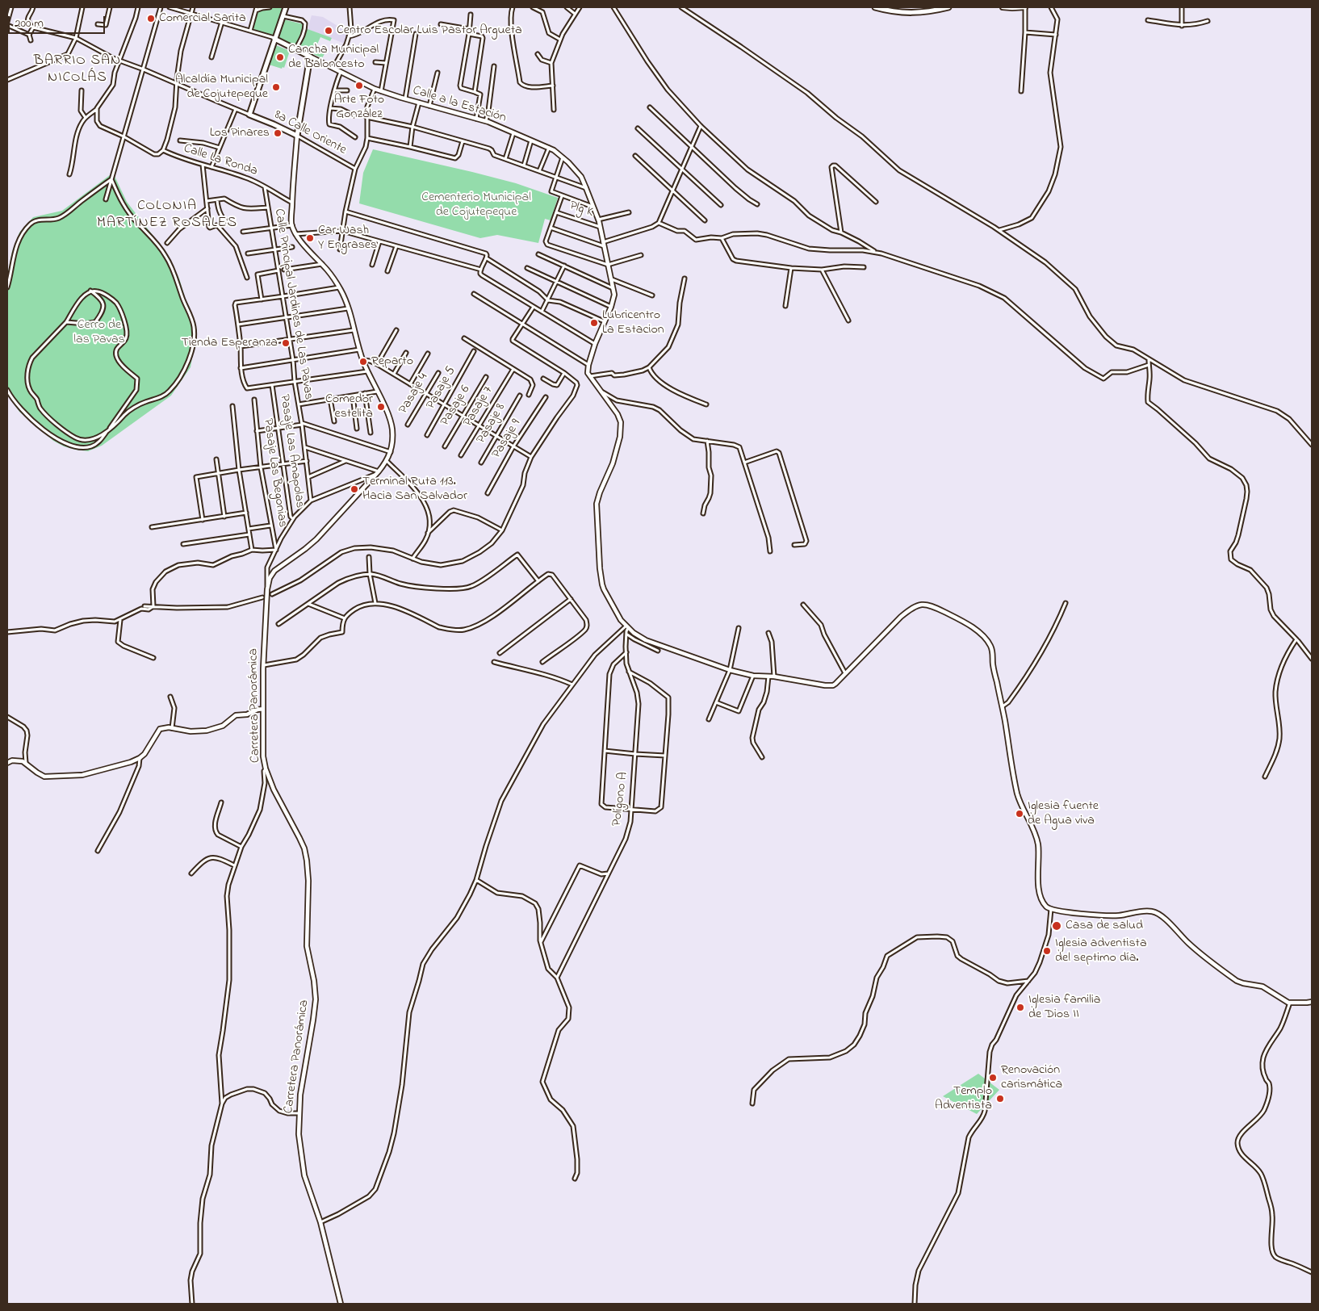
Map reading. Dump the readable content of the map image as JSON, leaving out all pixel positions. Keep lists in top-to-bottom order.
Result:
{
  "streets": {
    "main road": ["8a Calle Oriente"],
    "street": [
      "Calle a la Estación",
      "Calle La Ronda",
      "Plg K",
      "Calle Principal Jardines de Las Pavas",
      "Pasaje 5",
      "Pasaje 4",
      "Pasaje 6",
      "Pasaje 7",
      "Pasaje 8",
      "Pasaje 9",
      "Pasaje Las Amapolas",
      "Pasaje Las Begonias",
      "Carretera Panorámica",
      "Polígono A"
    ]
  },
  "crossings": [
    ["Calle a la Estación", "Plg K"],
    ["Calle La Ronda", "Calle Principal Jardines de Las Pavas"]
  ],
  "districts": ["BARRIO SAN NICOLÁS", "COLONIA MARTÍNEZ ROSALES"],
  "parks": ["Cementerio Municipal de Cojutepeque", "Cerro de las Pavas"],
  "places": [
    "Comercial Sarita",
    "Centro Escolar Luis Pastor Argueta",
    "Cancha Municipal de Baloncesto",
    "Arte Foto González",
    "Alcaldía Municipal de Cojutepeque",
    "Los Pinares",
    "Car Wash Y Engrases",
    "Lubricentro La Estacion",
    "Tienda Esperanza",
    "Reparto",
    "Comedor estelita",
    "Terminal Ruta 113. Hacia San Salvador",
    "Iglesia fuente de Agua viva",
    "Casa de salud",
    "Iglesia adventista del septimo día.",
    "Iglesia familia de Dios II",
    "Renovación carismática",
    "Templo Adventista"
  ],
  "scale_bar": "200 m"
}
